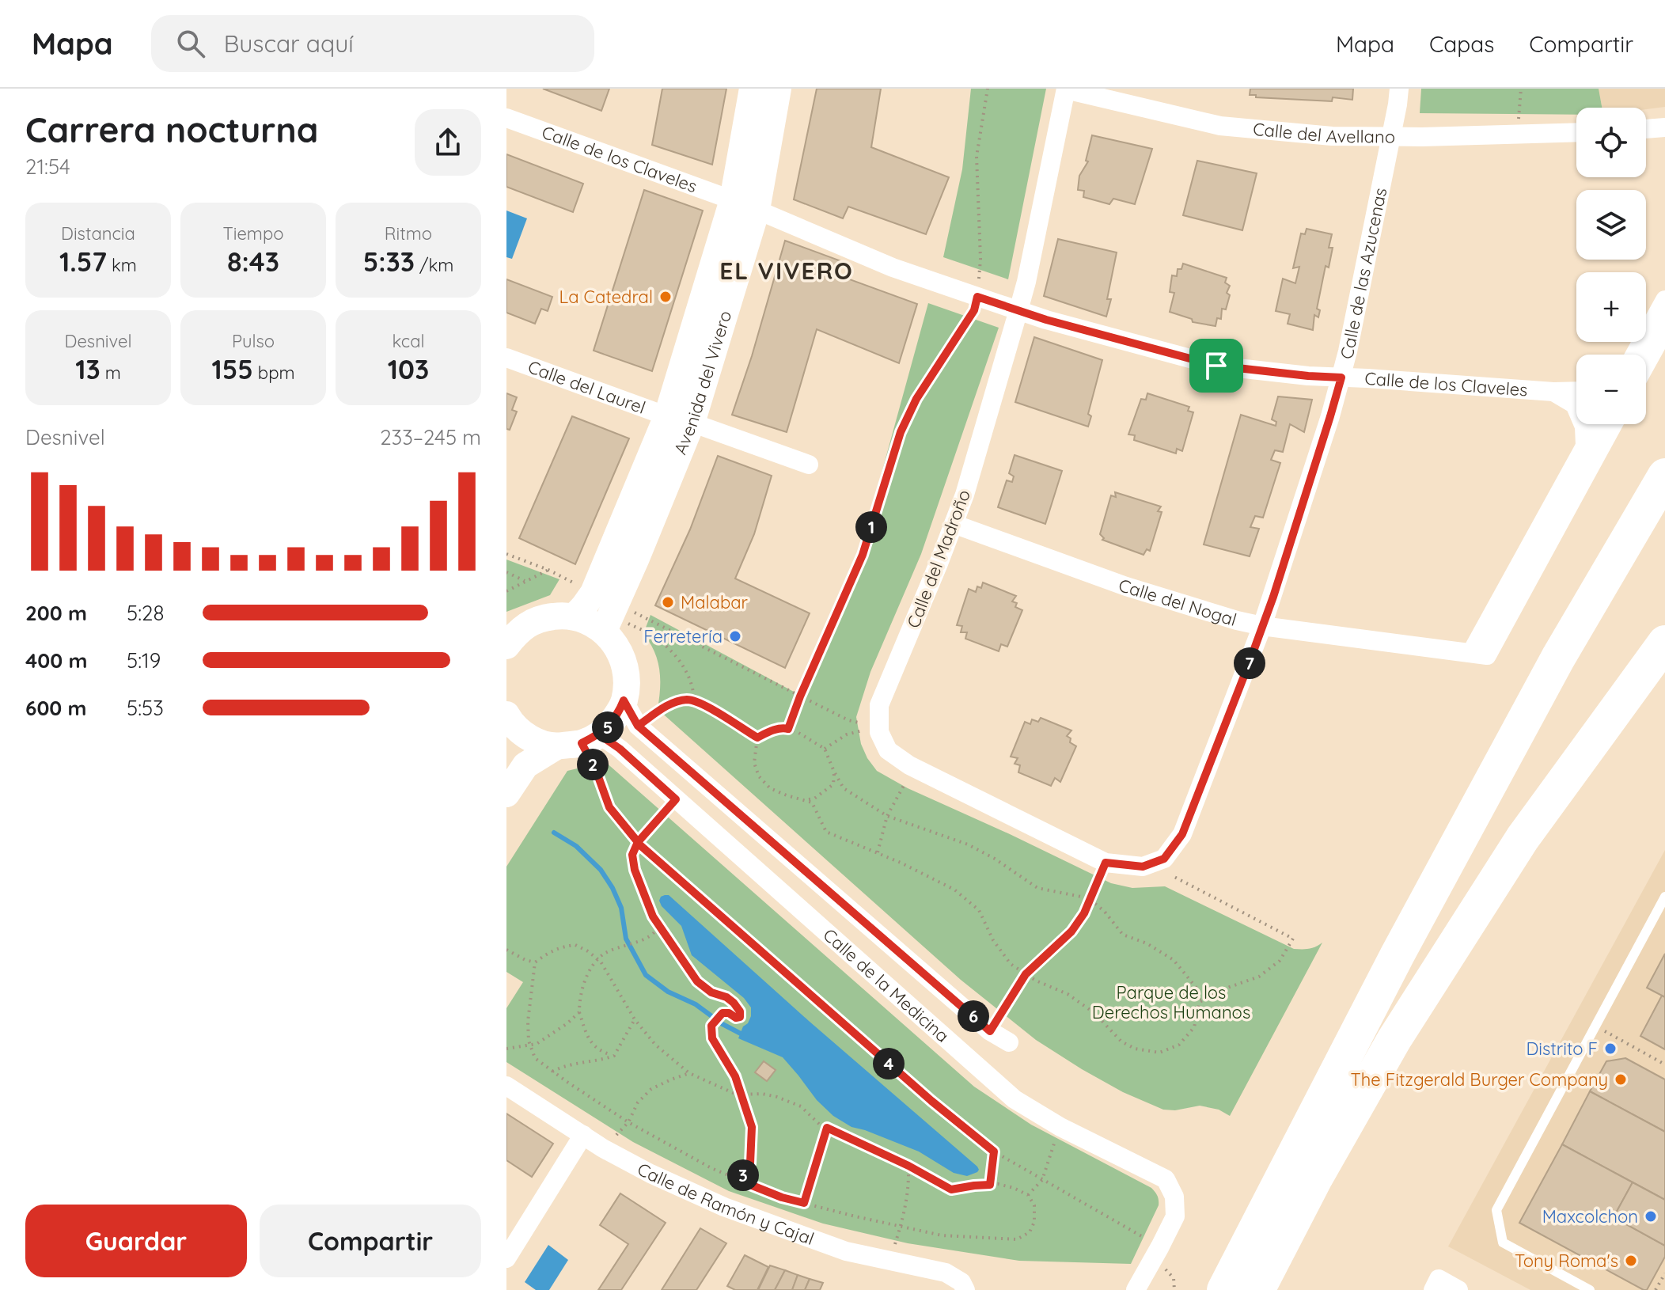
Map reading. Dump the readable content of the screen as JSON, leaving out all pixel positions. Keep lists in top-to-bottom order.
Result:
{
  "streets": {
    "main road": ["Avenida del Vivero"],
    "street": [
      "Calle del Avellano",
      "Calle de los Claveles",
      "Calle de las Azucenas",
      "Calle del Laurel",
      "Calle del Madroño",
      "Calle del Nogal",
      "Calle de la Medicina",
      "Calle de Ramón y Cajal"
    ]
  },
  "crossings": [
    ["Calle del Avellano", "Calle de las Azucenas"],
    ["Calle del Avellano", "Calle del Madroño"],
    ["Calle de los Claveles", "Calle de las Azucenas"],
    ["Calle de los Claveles", "Avenida del Vivero"],
    ["Calle de los Claveles", "Calle del Madroño"],
    ["Calle de las Azucenas", "Calle del Nogal"],
    ["Avenida del Vivero", "Calle del Laurel"],
    ["Calle del Madroño", "Calle del Nogal"]
  ],
  "districts": ["EL VIVERO"],
  "parks": ["Parque de los Derechos Humanos"],
  "places": [
    "La Catedral",
    "Malabar",
    "Ferretería",
    "Distrito F",
    "The Fitzgerald Burger Company",
    "Maxcolchon",
    "Tony Roma's"
  ],
  "page": {
    "header": "Mapa",
    "search": "Buscar aquí",
    "nav": ["Mapa", "Capas", "Compartir"],
    "heading": ["Carrera nocturna", "21:54"],
    "map_buttons": ["+", "−"],
    "stats": [
      ["Distancia", "1.57 km"],
      ["Tiempo", "8:43"],
      ["Ritmo", "5:33 /km"],
      ["Desnivel", "13 m"],
      ["Pulso", "155 bpm"],
      ["kcal", "103"]
    ],
    "chart": ["Desnivel", "233–245 m"],
    "pins": [
      "1",
      "7",
      "5",
      "2",
      "6",
      "4",
      "3"
    ],
    "list": [
      {
        "name": "200 m",
        "note": "5:28"
      },
      {
        "name": "400 m",
        "note": "5:19"
      },
      {
        "name": "600 m",
        "note": "5:53"
      }
    ],
    "buttons": ["Guardar", "Compartir"]
  }
}
